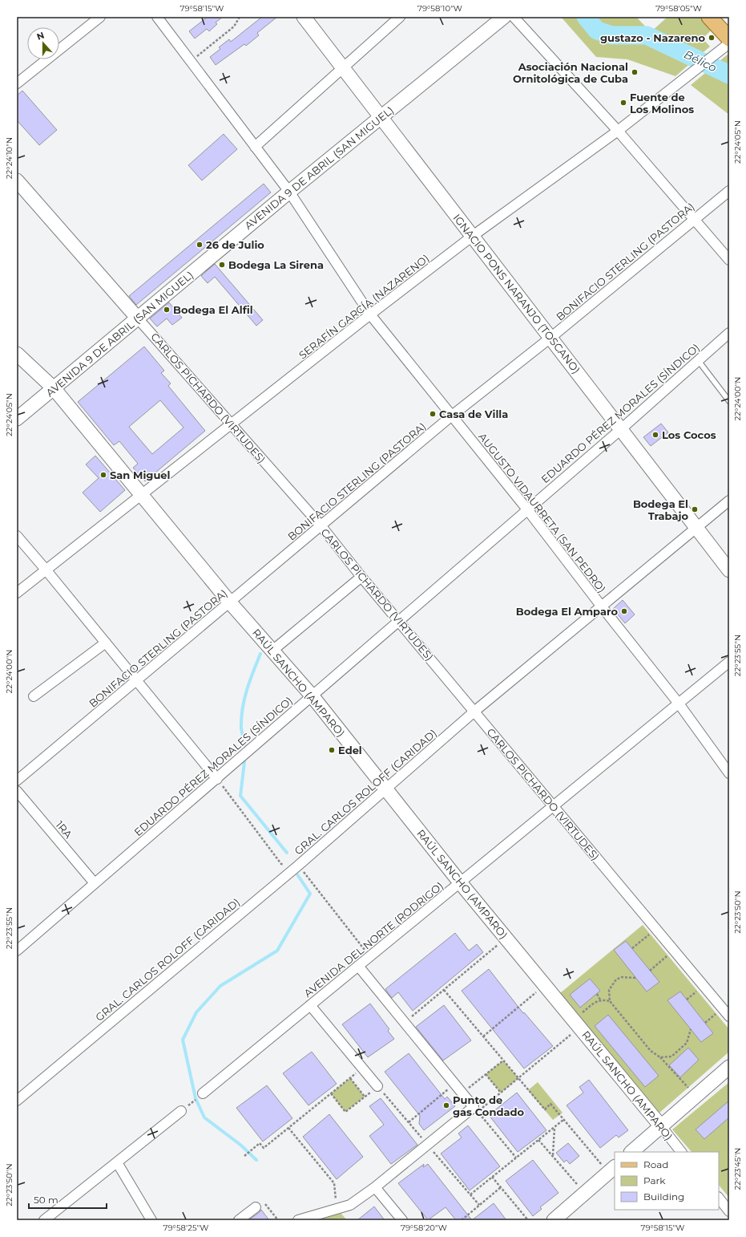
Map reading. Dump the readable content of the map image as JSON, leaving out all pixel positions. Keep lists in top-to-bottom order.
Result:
{
  "streets": {
    "street": [
      "AVENIDA 9 DE ABRIL (SAN MIGUEL)",
      "BONIFACIO STERLING (PASTORA)",
      "IGNACIO PONS NARANJO (TOSCANO)",
      "SERAFÍN GARCÍA (NAZARENO)",
      "CARLOS PICHARDO (VIRTUDES)",
      "EDUARDO PÉREZ MORALES (SÍNDICO)",
      "AUGUSTO VIDAURRETA (SAN PEDRO)",
      "RAÚL SANCHO (AMPARO)",
      "GRAL. CARLOS ROLOFF (CARIDAD)",
      "1RA",
      "AVENIDA DEL NORTE (RODRIGO)"
    ]
  },
  "crossings": [
    ["AVENIDA 9 DE ABRIL (SAN MIGUEL)", "IGNACIO PONS NARANJO (TOSCANO)"],
    ["AVENIDA 9 DE ABRIL (SAN MIGUEL)", "CARLOS PICHARDO (VIRTUDES)"],
    ["AVENIDA 9 DE ABRIL (SAN MIGUEL)", "AUGUSTO VIDAURRETA (SAN PEDRO)"],
    ["AVENIDA 9 DE ABRIL (SAN MIGUEL)", "RAÚL SANCHO (AMPARO)"],
    ["BONIFACIO STERLING (PASTORA)", "IGNACIO PONS NARANJO (TOSCANO)"],
    ["BONIFACIO STERLING (PASTORA)", "CARLOS PICHARDO (VIRTUDES)"],
    ["BONIFACIO STERLING (PASTORA)", "AUGUSTO VIDAURRETA (SAN PEDRO)"],
    ["BONIFACIO STERLING (PASTORA)", "RAÚL SANCHO (AMPARO)"],
    ["IGNACIO PONS NARANJO (TOSCANO)", "SERAFÍN GARCÍA (NAZARENO)"],
    ["IGNACIO PONS NARANJO (TOSCANO)", "EDUARDO PÉREZ MORALES (SÍNDICO)"],
    ["IGNACIO PONS NARANJO (TOSCANO)", "GRAL. CARLOS ROLOFF (CARIDAD)"],
    ["SERAFÍN GARCÍA (NAZARENO)", "CARLOS PICHARDO (VIRTUDES)"],
    ["SERAFÍN GARCÍA (NAZARENO)", "AUGUSTO VIDAURRETA (SAN PEDRO)"],
    ["SERAFÍN GARCÍA (NAZARENO)", "RAÚL SANCHO (AMPARO)"],
    ["CARLOS PICHARDO (VIRTUDES)", "EDUARDO PÉREZ MORALES (SÍNDICO)"],
    ["CARLOS PICHARDO (VIRTUDES)", "GRAL. CARLOS ROLOFF (CARIDAD)"],
    ["CARLOS PICHARDO (VIRTUDES)", "AVENIDA DEL NORTE (RODRIGO)"],
    ["EDUARDO PÉREZ MORALES (SÍNDICO)", "AUGUSTO VIDAURRETA (SAN PEDRO)"],
    ["EDUARDO PÉREZ MORALES (SÍNDICO)", "RAÚL SANCHO (AMPARO)"],
    ["EDUARDO PÉREZ MORALES (SÍNDICO)", "1RA"],
    ["AUGUSTO VIDAURRETA (SAN PEDRO)", "GRAL. CARLOS ROLOFF (CARIDAD)"],
    ["AUGUSTO VIDAURRETA (SAN PEDRO)", "AVENIDA DEL NORTE (RODRIGO)"],
    ["RAÚL SANCHO (AMPARO)", "GRAL. CARLOS ROLOFF (CARIDAD)"],
    ["RAÚL SANCHO (AMPARO)", "AVENIDA DEL NORTE (RODRIGO)"]
  ],
  "water": ["Bélico"],
  "places": [
    "gustazo - Nazareno",
    "Asociación Nacional Ornitológica de Cuba",
    "Fuente de Los Molinos",
    "26 de Julio",
    "Bodega La Sirena",
    "Bodega El Alfil",
    "Casa de Villa",
    "Los Cocos",
    "San Miguel",
    "Bodega El Trabajo",
    "Bodega El Amparo",
    "Edel",
    "Punto de gas Condado"
  ],
  "legend": ["Road", "Park", "Building"],
  "scale_bar": "50 m",
  "north": "top",
  "coordinates": [
    "79°58'15\"W",
    "79°58'10\"W",
    "79°58'05\"W",
    "22°24'05\"N",
    "22°24'10\"N",
    "22°24'00\"N",
    "22°23'55\"N",
    "22°23'50\"N",
    "22°23'45\"N",
    "79°58'25\"W",
    "79°58'20\"W"
  ]
}
